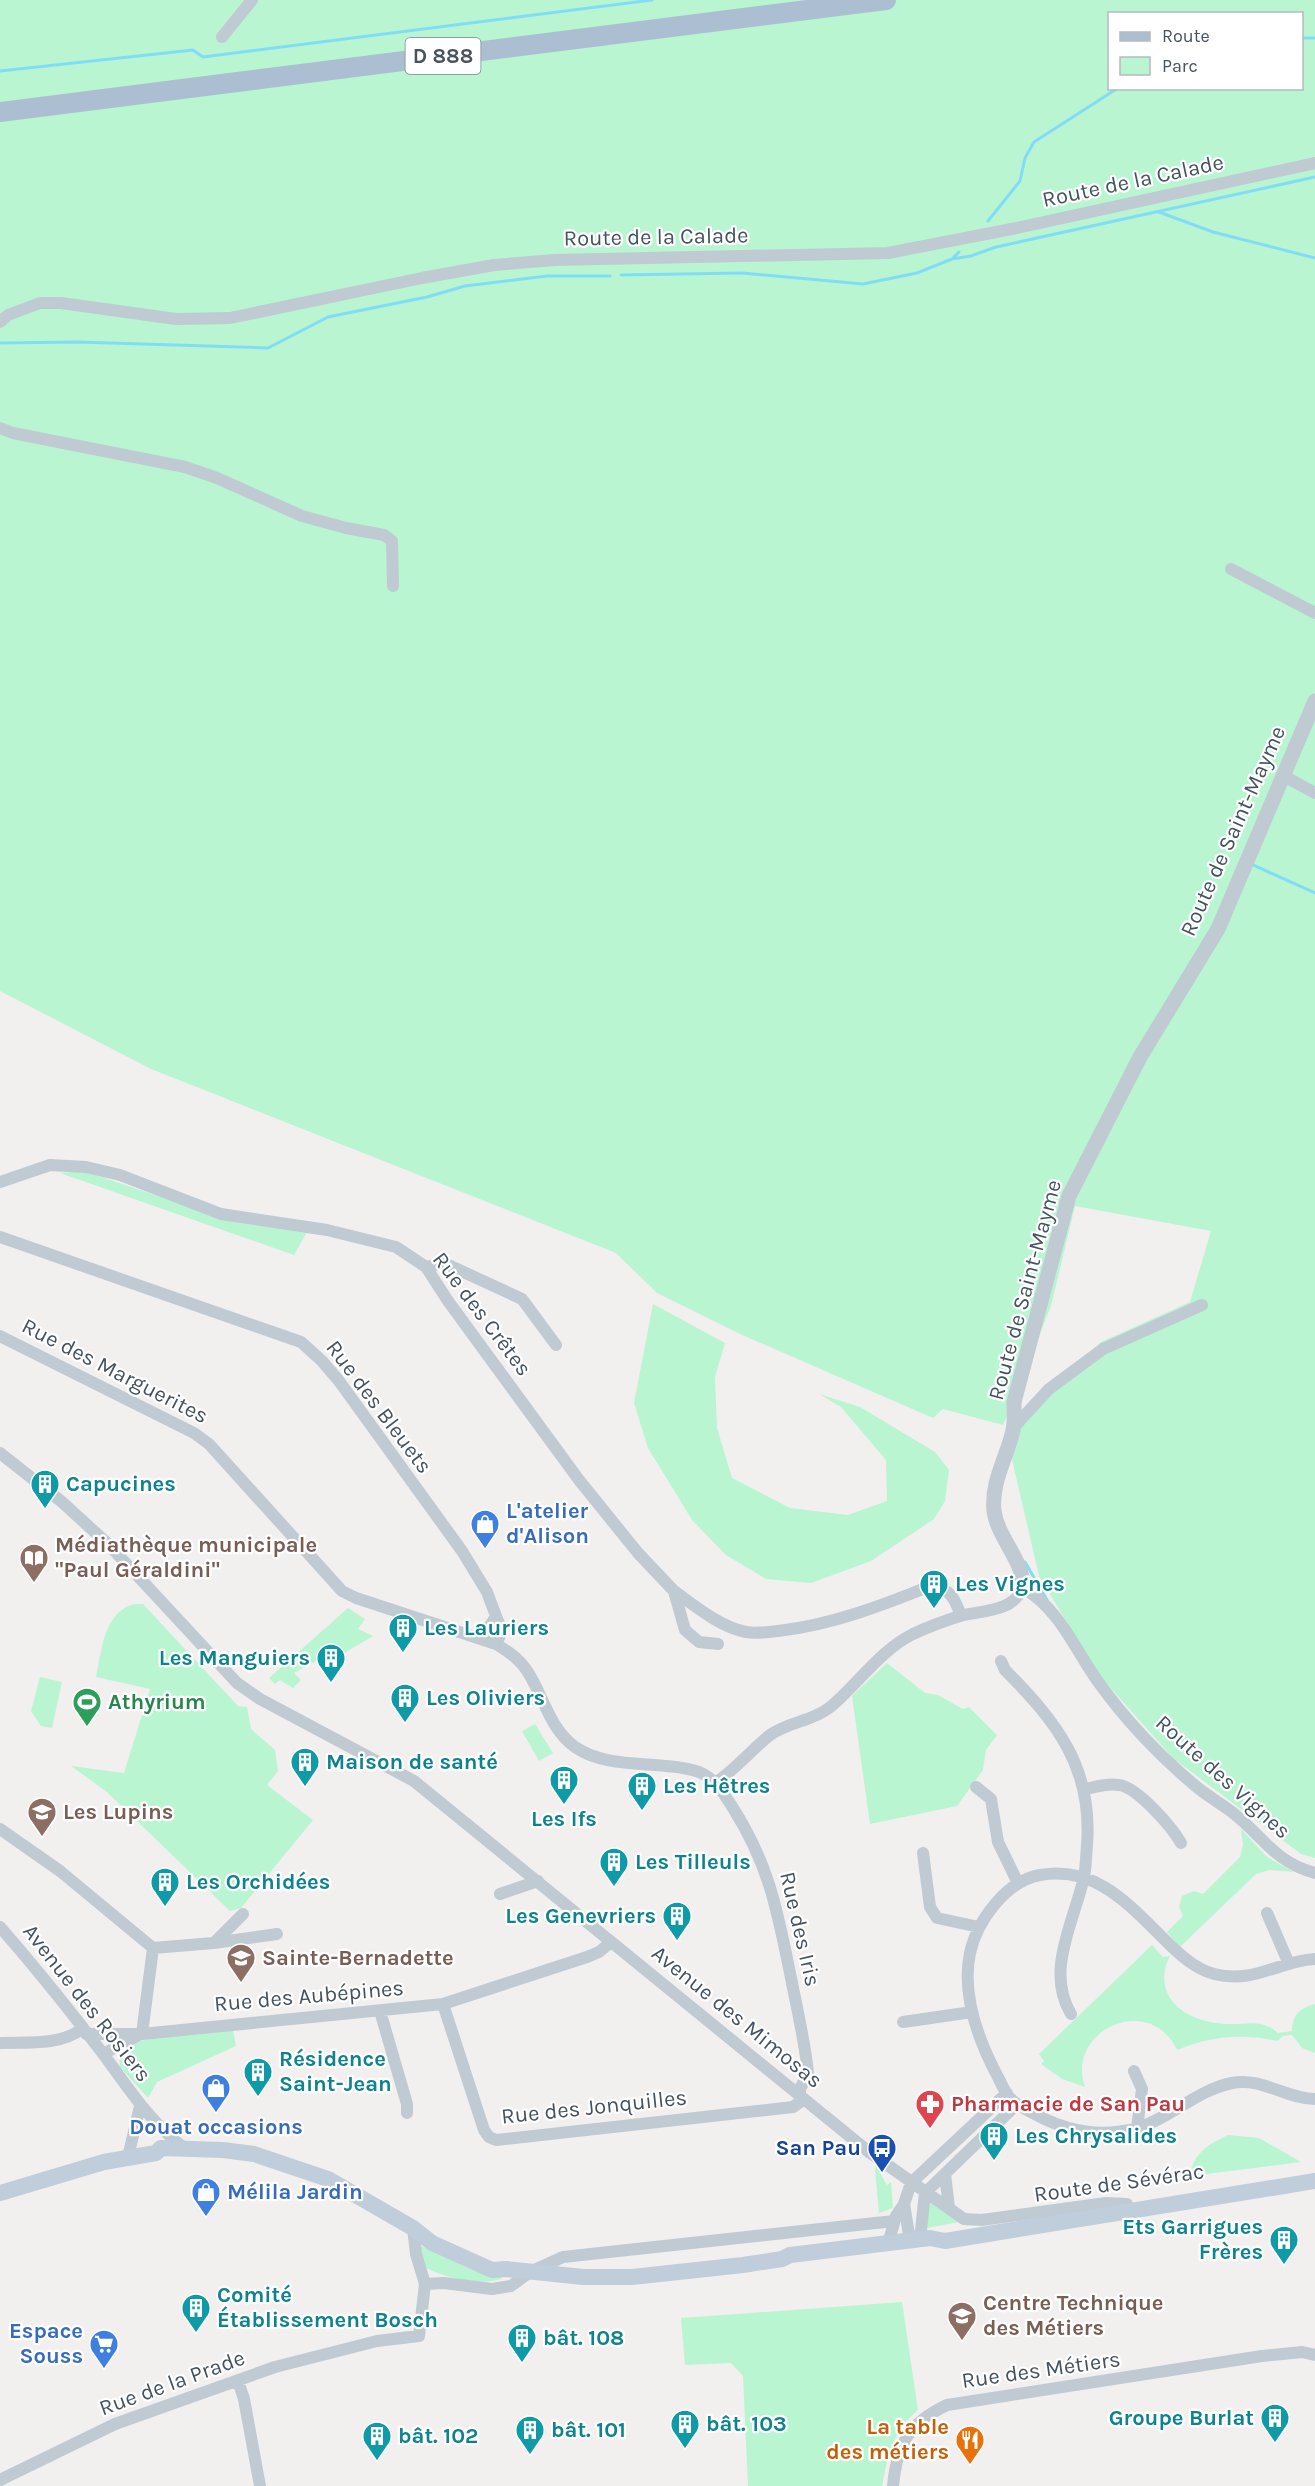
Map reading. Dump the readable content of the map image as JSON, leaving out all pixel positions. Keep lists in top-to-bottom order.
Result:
{
  "streets": {
    "main road": ["D 888", "Route de Sévérac"],
    "street": [
      "Route de la Calade",
      "Route de Saint-Mayme",
      "Rue des Crêtes",
      "Rue des Marguerites",
      "Rue des Bleuets",
      "Route des Vignes",
      "Rue des Iris",
      "Rue des Aubépines",
      "Avenue des Rosiers",
      "Avenue des Mimosas",
      "Rue des Jonquilles",
      "Rue des Métiers",
      "Rue de la Prade"
    ]
  },
  "crossings": [
    ["Route de Saint-Mayme", "Route des Vignes"],
    ["Rue des Marguerites", "Rue des Bleuets"],
    ["Rue des Iris", "Avenue des Mimosas"],
    ["Rue des Iris", "Rue des Jonquilles"],
    ["Rue des Aubépines", "Avenue des Rosiers"],
    ["Rue des Aubépines", "Avenue des Mimosas"],
    ["Rue des Aubépines", "Rue des Jonquilles"],
    ["Avenue des Rosiers", "Route de Sévérac"],
    ["Avenue des Mimosas", "Rue des Jonquilles"],
    ["Avenue des Mimosas", "Route de Sévérac"]
  ],
  "places": {
    "building": [
      "Capucines",
      "Les Vignes",
      "Les Lauriers",
      "Les Manguiers",
      "Les Oliviers",
      "Maison de santé",
      "Les Ifs",
      "Les Hêtres",
      "Les Tilleuls",
      "Les Orchidées",
      "Les Genevriers",
      "Résidence Saint-Jean",
      "Les Chrysalides",
      "Ets Garrigues Frères",
      "Comité Établissement Bosch",
      "bât. 108",
      "Groupe Burlat",
      "bât. 103",
      "bât. 101",
      "bât. 102"
    ],
    "shop": ["L'atelier d'Alison", "Douat occasions", "Mélila Jardin"],
    "library": ["Médiathèque municipale \"Paul Géraldini\""],
    "sports": ["Athyrium"],
    "school or university": ["Les Lupins", "Sainte-Bernadette", "Centre Technique des Métiers"],
    "pharmacy": ["Pharmacie de San Pau"],
    "bus stop": ["San Pau"],
    "supermarket": ["Espace Souss"],
    "restaurant": ["La table des métiers"]
  },
  "legend": ["Route", "Parc"]
}
